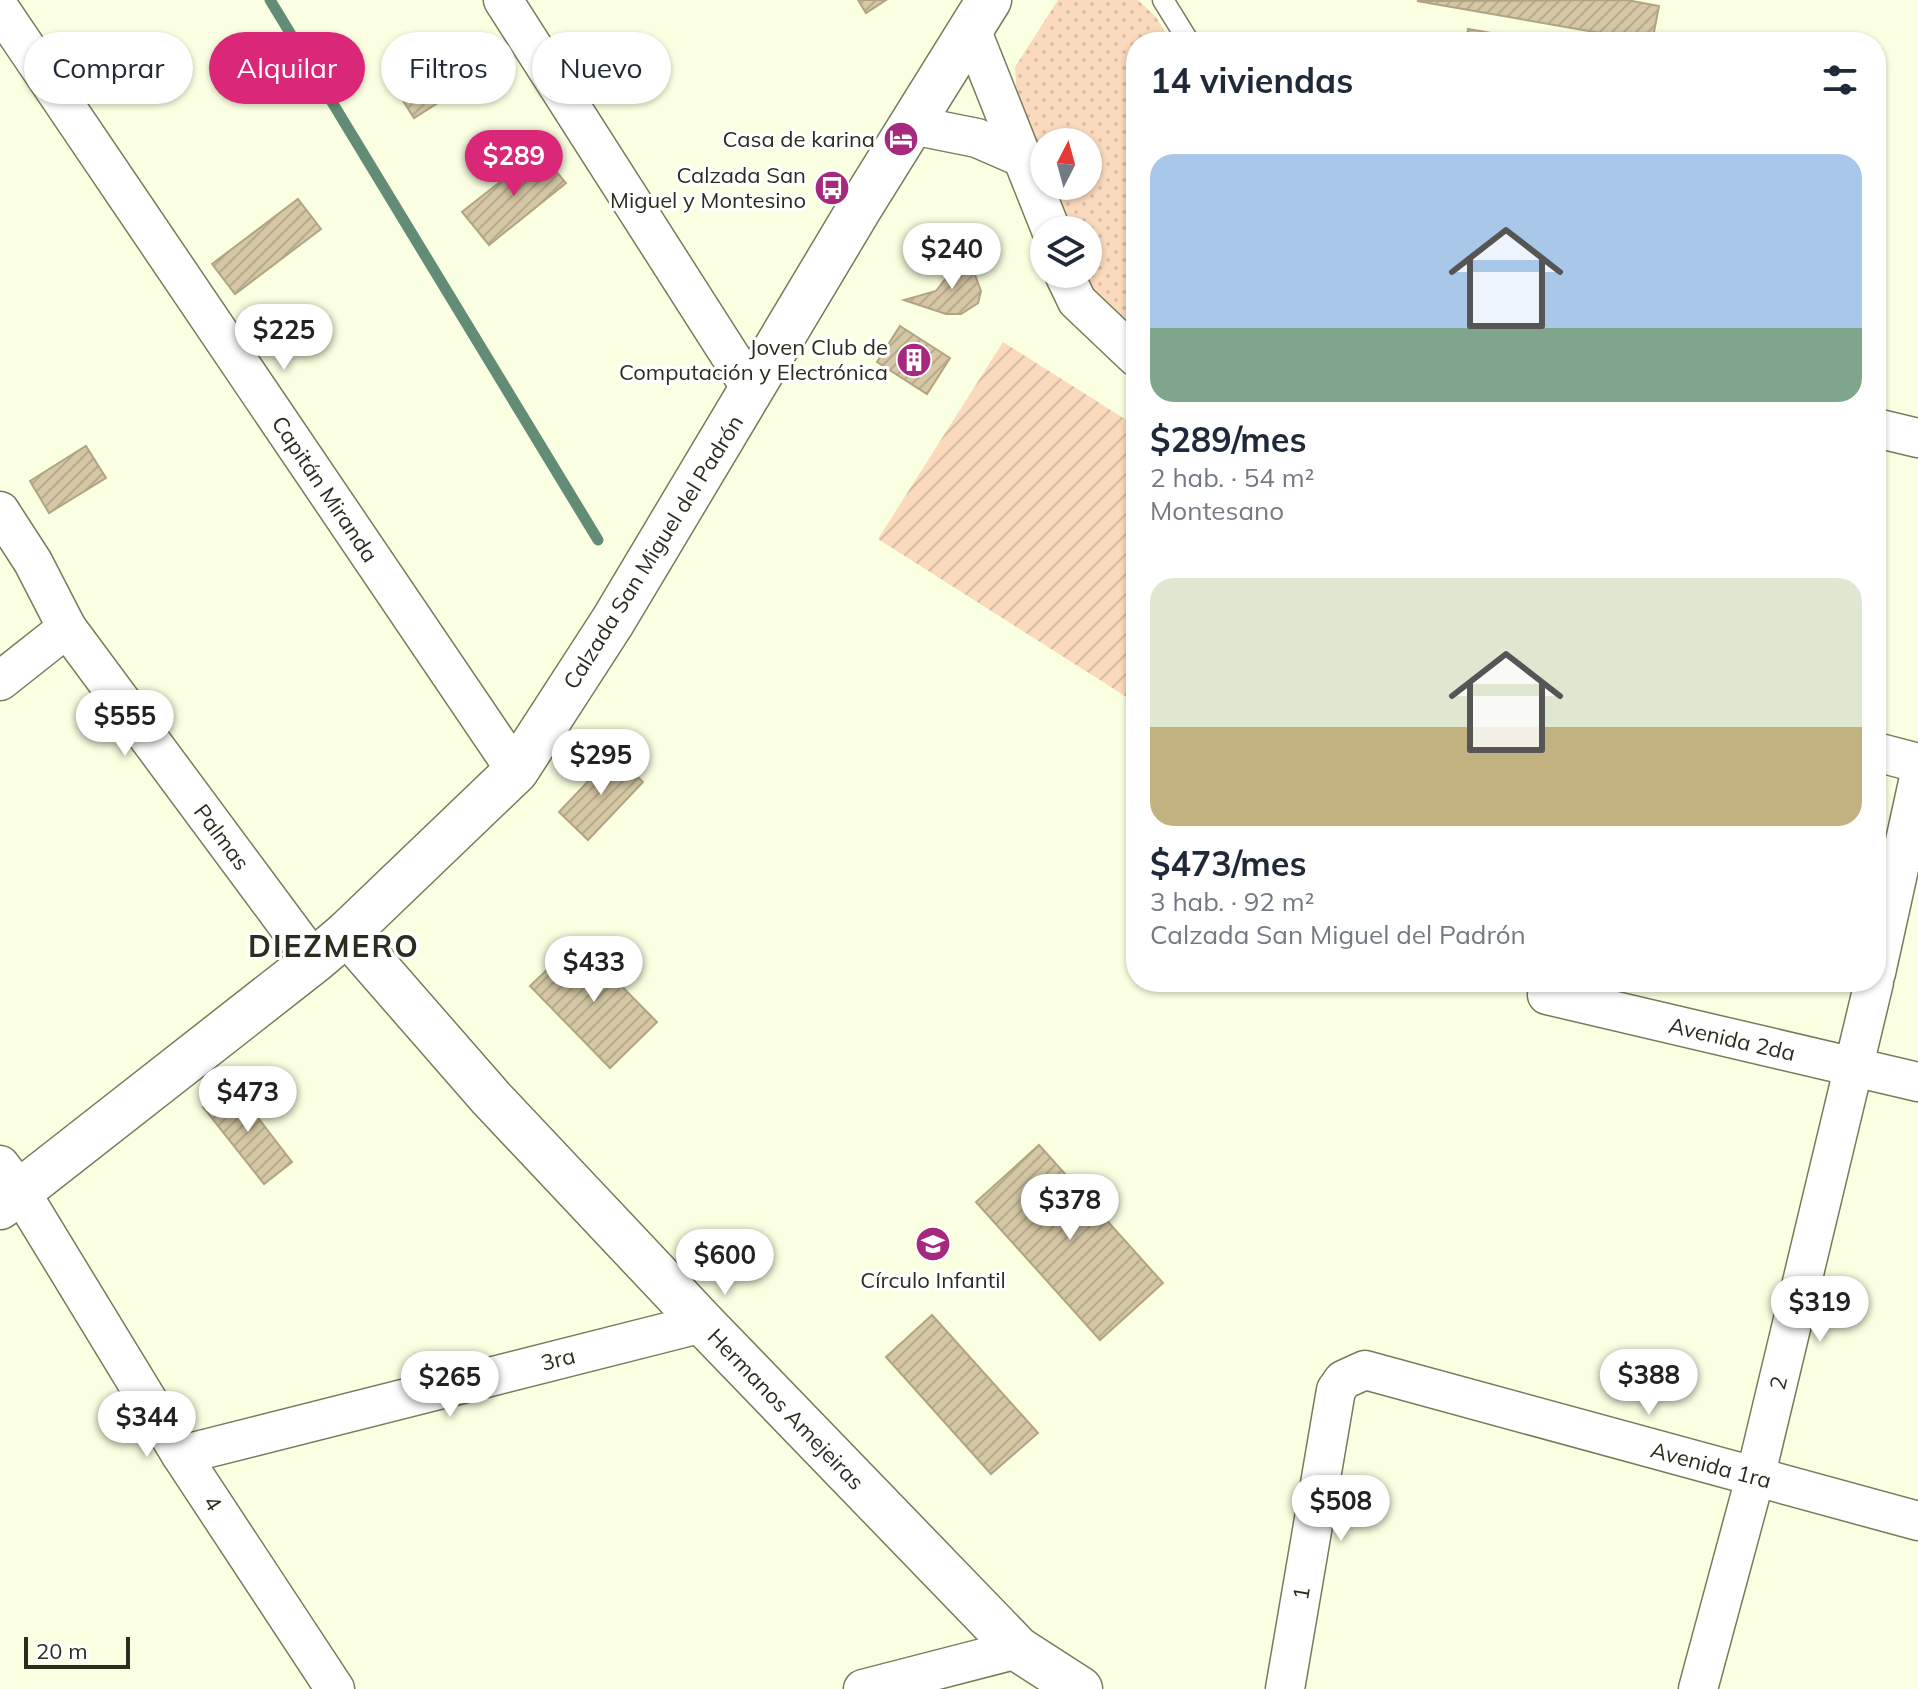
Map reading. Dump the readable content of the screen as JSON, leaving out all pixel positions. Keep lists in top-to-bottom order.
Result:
{
  "streets": {
    "main road": ["Calzada San Miguel del Padrón", "Hermanos Amejeiras"],
    "street": [
      "Capitán Miranda",
      "Palmas",
      "Avenida 2da",
      "3ra",
      "2",
      "Avenida 1ra",
      "4",
      "1"
    ]
  },
  "crossings": [
    ["Capitán Miranda", "Calzada San Miguel del Padrón"],
    ["Calzada San Miguel del Padrón", "Palmas"],
    ["Calzada San Miguel del Padrón", "Hermanos Amejeiras"],
    ["Calzada San Miguel del Padrón", "4"],
    ["Avenida 2da", "2"],
    ["3ra", "Hermanos Amejeiras"],
    ["3ra", "4"],
    ["2", "Avenida 1ra"],
    ["Avenida 1ra", "1"]
  ],
  "districts": ["DIEZMERO"],
  "places": {
    "hotel": ["Casa de karina"],
    "bus stop": ["Calzada San Miguel y Montesino"],
    "building": ["Joven Club de Computación y Electrónica"],
    "school or university": ["Círculo Infantil"]
  },
  "scale_bar": "20 m",
  "north": "top",
  "page": {
    "chip": [
      "Comprar",
      "Alquilar",
      "Filtros",
      "Nuevo"
    ],
    "heading": "14 viviendas",
    "list": [
      {
        "name": "$289/mes",
        "note": "2 hab. · 54 m² · Montesano"
      },
      {
        "name": "$473/mes",
        "note": "3 hab. · 92 m² · Calzada San Miguel del Padrón"
      }
    ],
    "price": [
      "$289",
      "$240",
      "$225",
      "$555",
      "$295",
      "$433",
      "$473",
      "$378",
      "$600",
      "$319",
      "$388",
      "$265",
      "$344",
      "$508"
    ],
    "scale": "20 m"
  }
}
